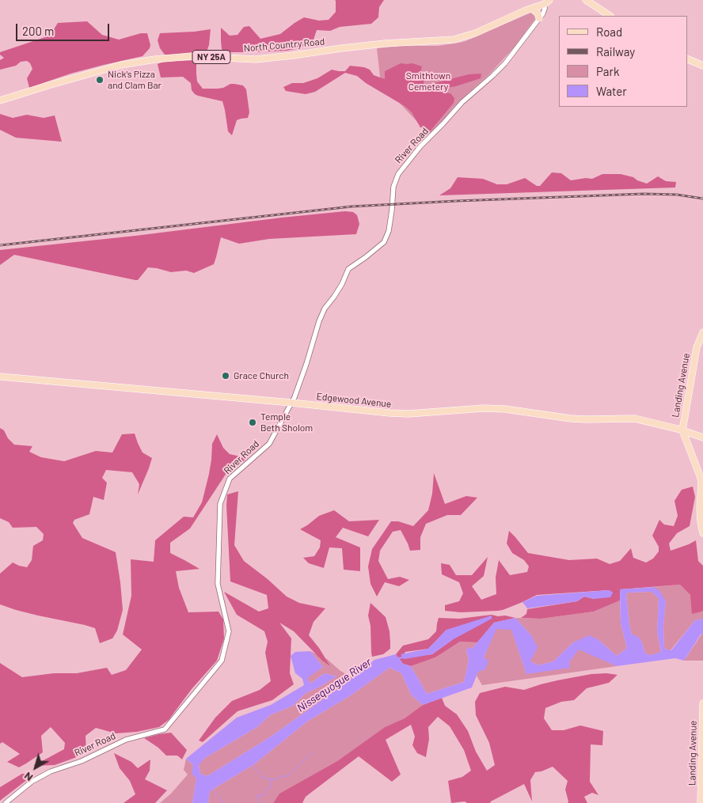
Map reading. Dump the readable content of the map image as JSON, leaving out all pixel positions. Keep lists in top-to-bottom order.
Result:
{
  "streets": {
    "main road": [
      "North Country Road",
      "NY 25A",
      "Landing Avenue",
      "Edgewood Avenue"
    ],
    "street": ["River Road"]
  },
  "crossings": [
    ["North Country Road", "River Road"],
    ["River Road", "Edgewood Avenue"],
    ["Landing Avenue", "Edgewood Avenue"]
  ],
  "water": ["Nissequogue River"],
  "parks": ["Smithtown Cemetery"],
  "places": ["Nick's Pizza and Clam Bar", "Grace Church", "Temple Beth Sholom"],
  "legend": [
    "Road",
    "Railway",
    "Park",
    "Water"
  ],
  "scale_bar": "200 m",
  "north": "bottom left"
}
